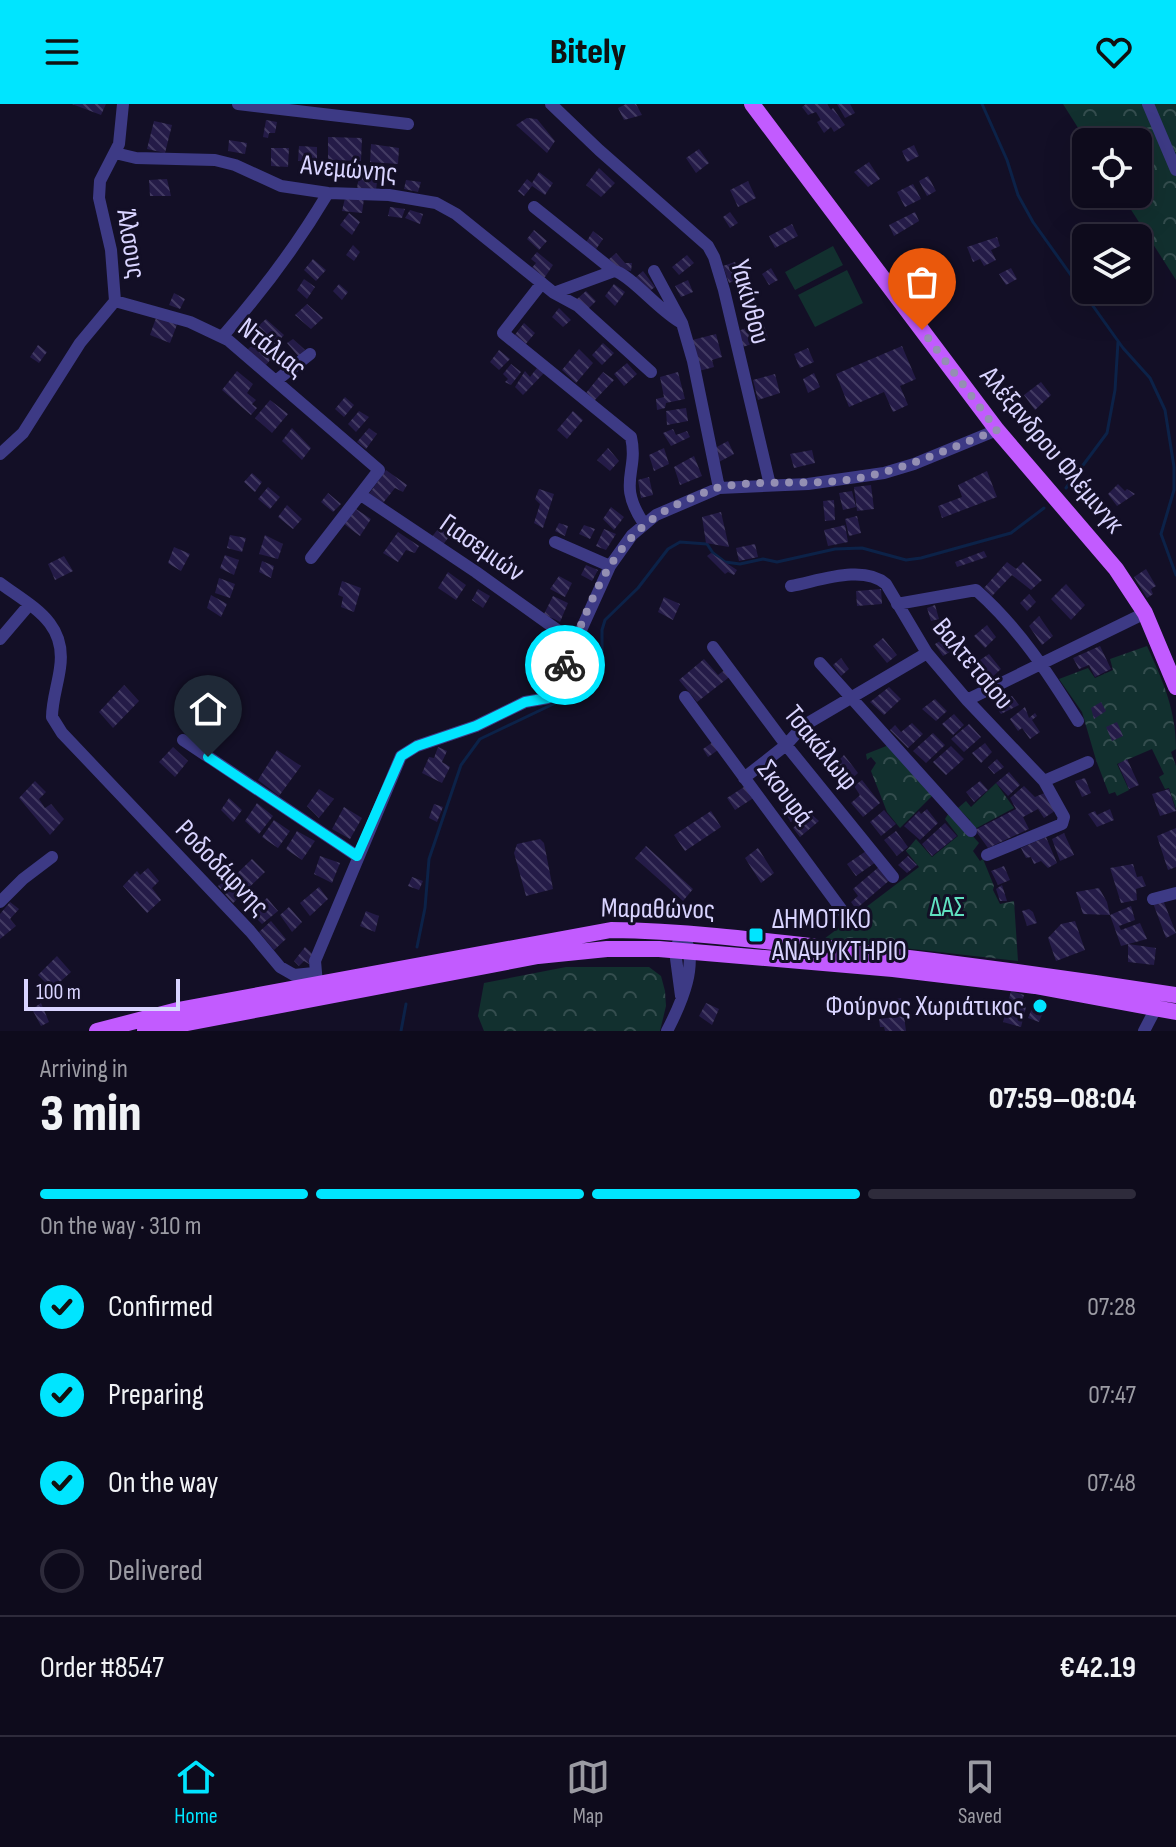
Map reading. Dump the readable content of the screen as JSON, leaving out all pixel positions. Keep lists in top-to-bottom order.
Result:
{
  "streets": {
    "main road": ["Αλέξανδρου Φλέμινγκ", "Μαραθώνος"],
    "street": [
      "Ανεμώνης",
      "Άλσους",
      "Υακίνθου",
      "Ντάλιας",
      "Γιασεμιών",
      "Βαλτετσίου",
      "Τσακάλωφ",
      "Σκουφά",
      "Ροδοδάφνης"
    ]
  },
  "crossings": [
    ["Ανεμώνης", "Άλσους"],
    ["Άλσους", "Ντάλιας"],
    ["Ντάλιας", "Γιασεμιών"],
    ["Ροδοδάφνης", "Μαραθώνος"]
  ],
  "parks": ["ΔΑΣ"],
  "places": {
    "transit": ["ΔΗΜΟΤΙΚΟ ΑΝΑΨΥΚΤΗΡΙΟ"],
    "other": ["Φούρνος Χωριάτικος"]
  },
  "scale_bar": "100 m",
  "page": {
    "header": "Bitely",
    "scale": "100 m",
    "heading": ["3 min", "Arriving in", "07:59–08:04"],
    "panel": ["Order #8547", "€42.19"],
    "bar": "On the way · 310 m",
    "list": [
      ["Confirmed", "07:28"],
      ["Preparing", "07:47"],
      ["On the way", "07:48"],
      "Delivered"
    ],
    "tabs": ["Home", "Map", "Saved"]
  }
}
